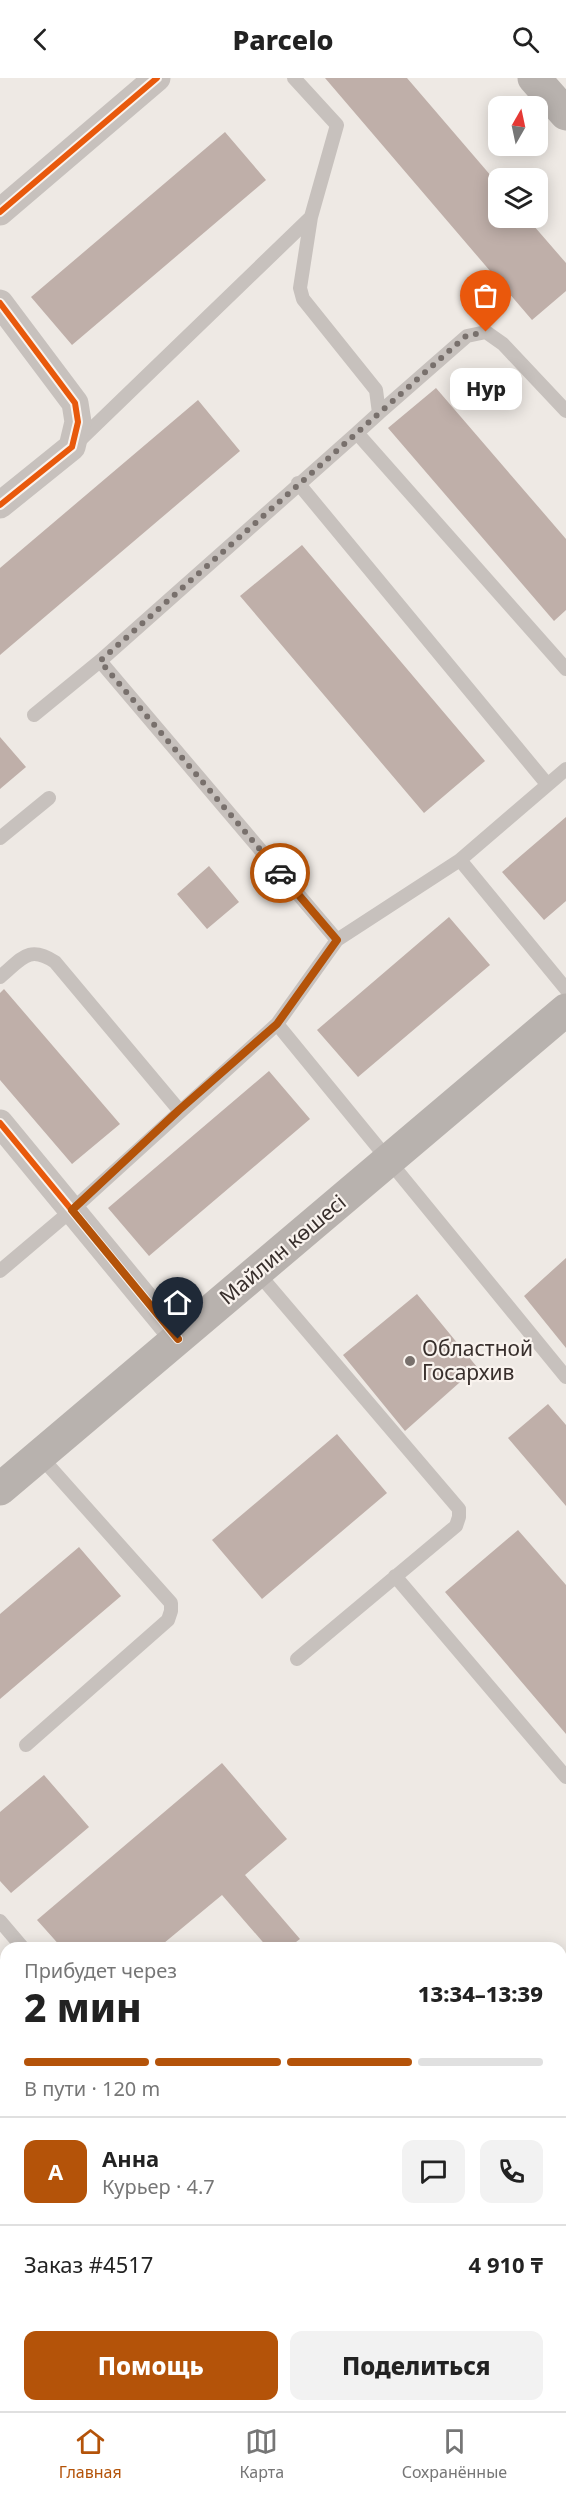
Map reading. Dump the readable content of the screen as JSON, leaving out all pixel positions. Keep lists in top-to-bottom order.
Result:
{
  "streets": {
    "main road": ["Майлин көшесі"]
  },
  "places": ["Нур", "Областной Госархив"],
  "north": "top",
  "page": {
    "header": "Parcelo",
    "bubble": "Нур",
    "heading": ["2 мин", "Прибудет через", "13:34–13:39"],
    "panel": [
      "Анна",
      "Курьер · 4.7",
      "Заказ #4517",
      "4 910 ₸"
    ],
    "bar": "В пути · 120 m",
    "round": "А",
    "buttons": ["Помощь", "Поделиться"],
    "tabs": ["Главная", "Карта", "Сохранённые"]
  }
}
